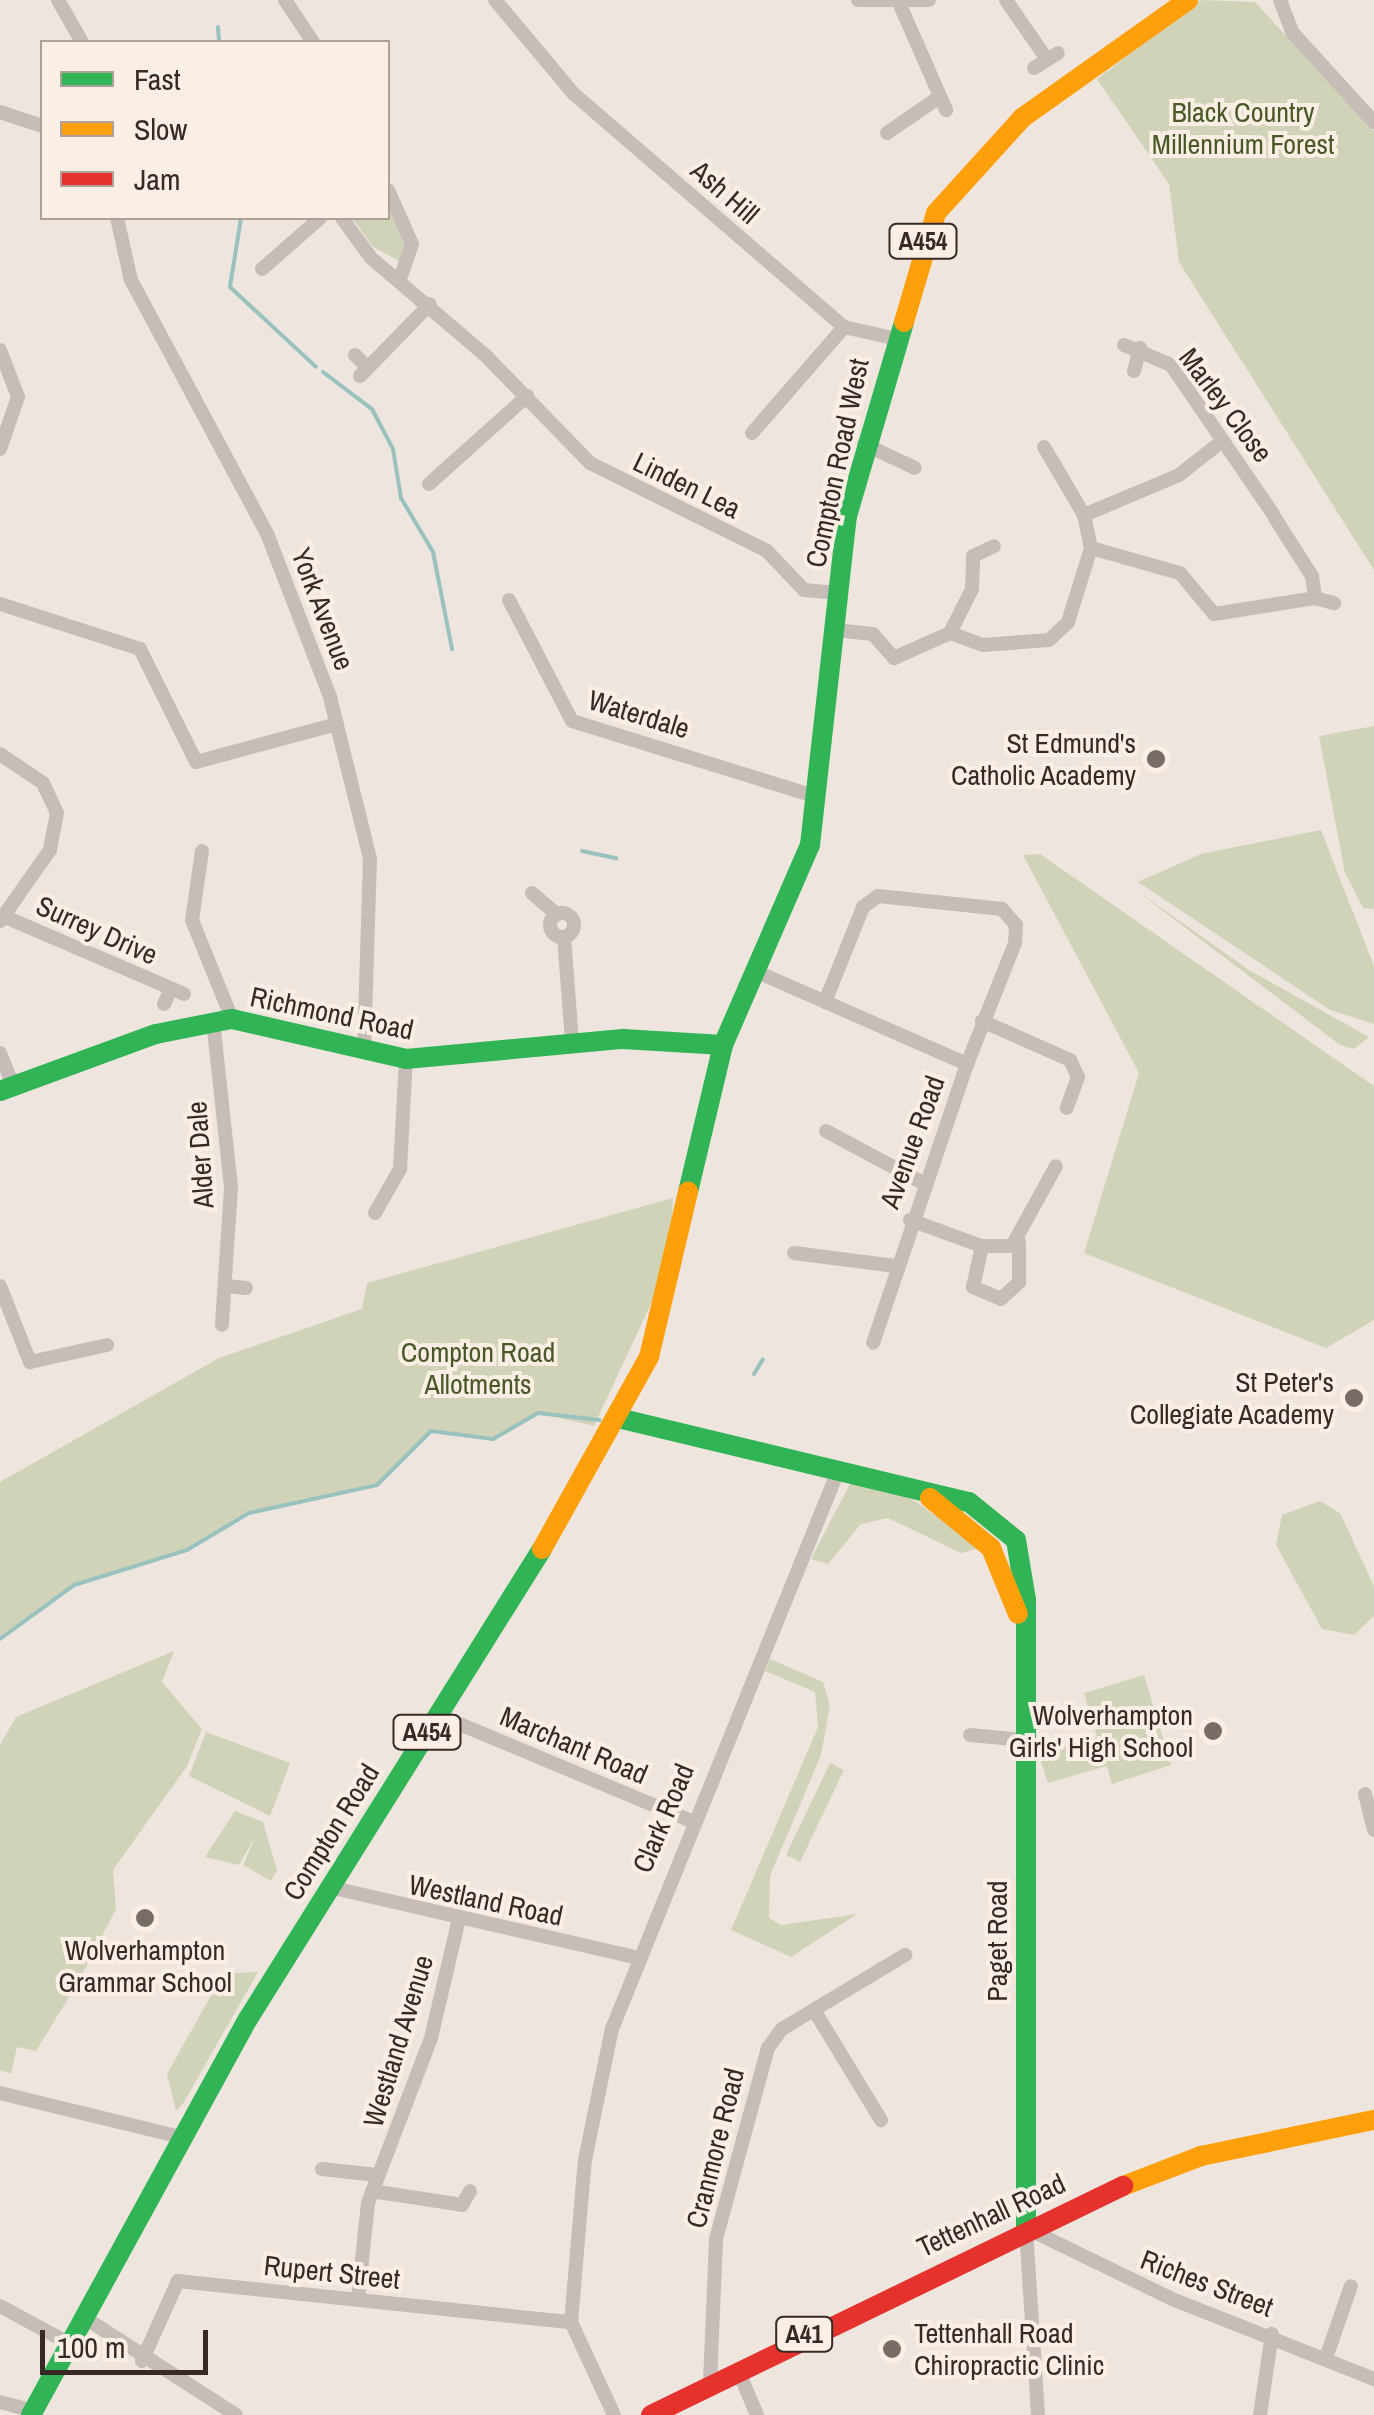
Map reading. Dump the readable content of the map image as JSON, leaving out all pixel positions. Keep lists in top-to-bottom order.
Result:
{
  "streets": {
    "main road": [
      "A454",
      "Compton Road West",
      "Richmond Road",
      "Compton Road",
      "Paget Road",
      "Tettenhall Road",
      "A41"
    ],
    "street": [
      "Ash Hill",
      "Marley Close",
      "Linden Lea",
      "York Avenue",
      "Waterdale",
      "Surrey Drive",
      "Avenue Road",
      "Alder Dale",
      "Marchant Road",
      "Clark Road",
      "Westland Road",
      "Westland Avenue",
      "Cranmore Road",
      "Rupert Street",
      "Riches Street"
    ]
  },
  "crossings": [
    ["Ash Hill", "Compton Road West"],
    ["Compton Road West", "Linden Lea"],
    ["Compton Road West", "Waterdale"],
    ["Compton Road West", "Richmond Road"],
    ["Compton Road West", "Avenue Road"],
    ["Compton Road West", "Compton Road"],
    ["York Avenue", "Richmond Road"],
    ["Richmond Road", "Alder Dale"],
    ["Richmond Road", "Compton Road"],
    ["Marchant Road", "Clark Road"],
    ["Marchant Road", "Compton Road"],
    ["Clark Road", "Westland Road"],
    ["Clark Road", "Paget Road"],
    ["Clark Road", "Rupert Street"],
    ["Compton Road", "Westland Road"],
    ["Westland Road", "Westland Avenue"],
    ["Paget Road", "Tettenhall Road"],
    ["Paget Road", "Riches Street"],
    ["Westland Avenue", "Rupert Street"],
    ["Cranmore Road", "Tettenhall Road"],
    ["Tettenhall Road", "Riches Street"]
  ],
  "parks": ["Black Country Millennium Forest", "Compton Road Allotments"],
  "places": [
    "St Edmund's Catholic Academy",
    "St Peter's Collegiate Academy",
    "Wolverhampton Girls' High School",
    "Wolverhampton Grammar School",
    "Tettenhall Road Chiropractic Clinic"
  ],
  "legend": ["Fast", "Slow", "Jam"],
  "scale_bar": "100 m"
}
